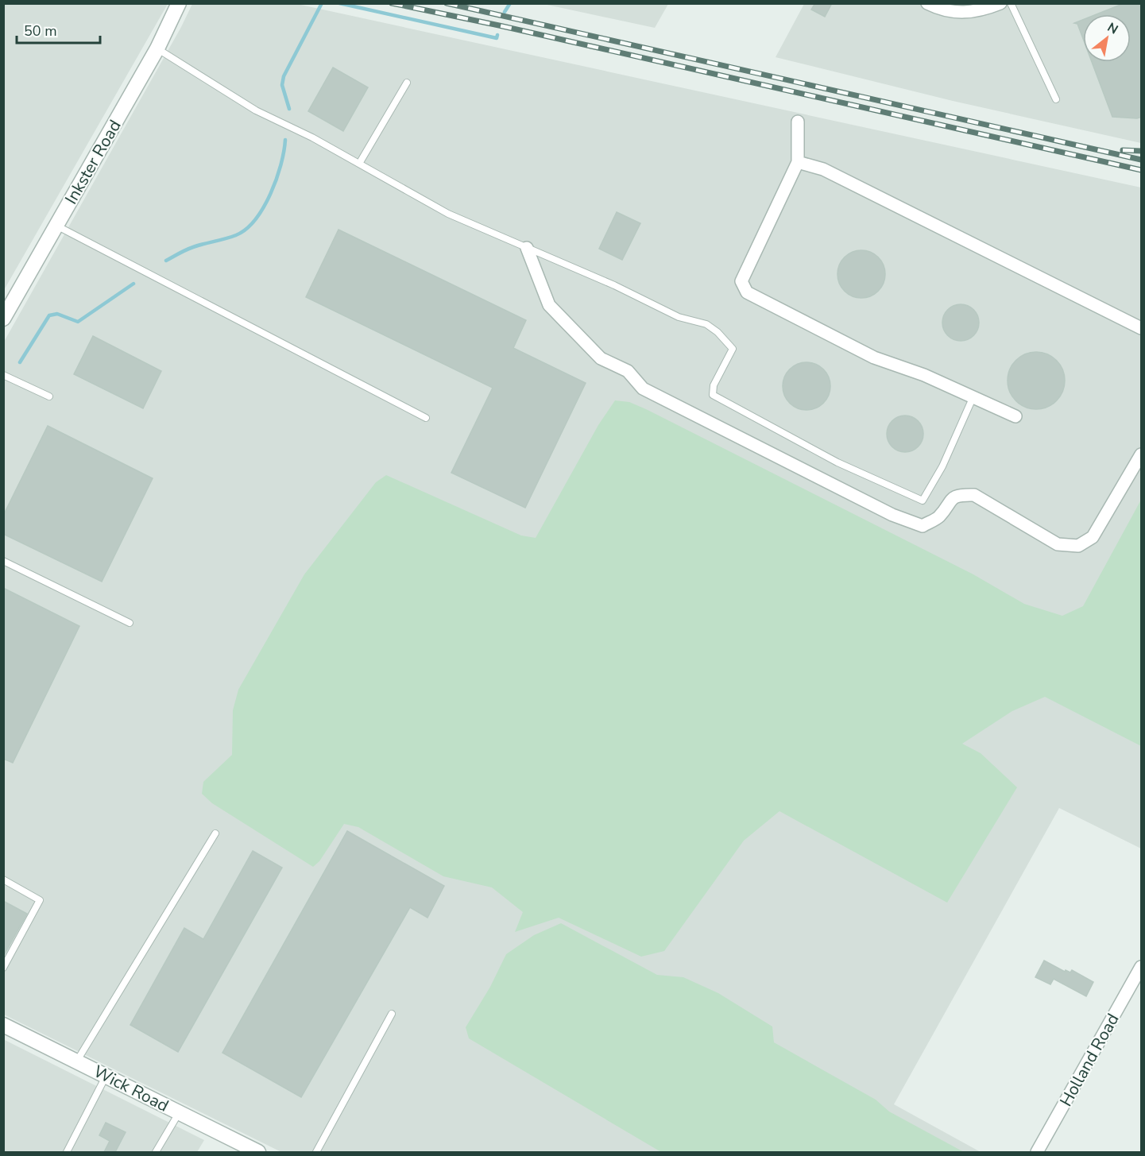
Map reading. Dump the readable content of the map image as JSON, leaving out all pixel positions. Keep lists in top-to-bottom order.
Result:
{
  "streets": {
    "street": ["Inkster Road", "Holland Road", "Wick Road"]
  },
  "scale_bar": "50 m",
  "north": "top right"
}
